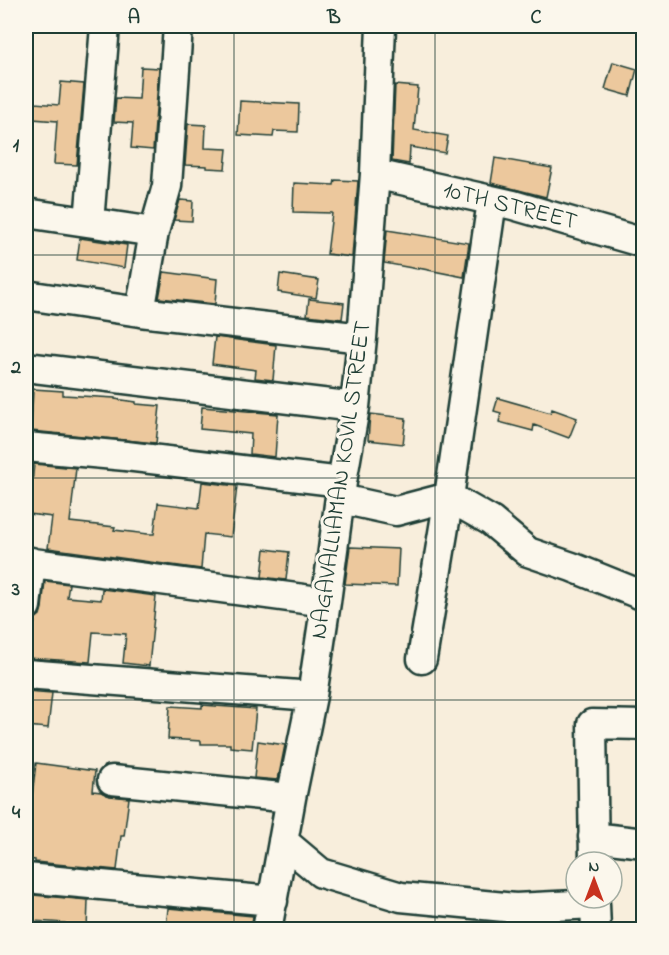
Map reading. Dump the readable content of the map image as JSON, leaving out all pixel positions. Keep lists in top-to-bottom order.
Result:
{
  "streets": {
    "street": ["10TH STREET", "NAGAVALLIAMAN KOVIL STREET"]
  },
  "crossings": [
    ["10TH STREET", "NAGAVALLIAMAN KOVIL STREET"]
  ],
  "north": "top",
  "grid": {
    "columns": ["A", "B", "C"],
    "rows": [
      "1",
      "2",
      "3",
      "4"
    ]
  }
}
